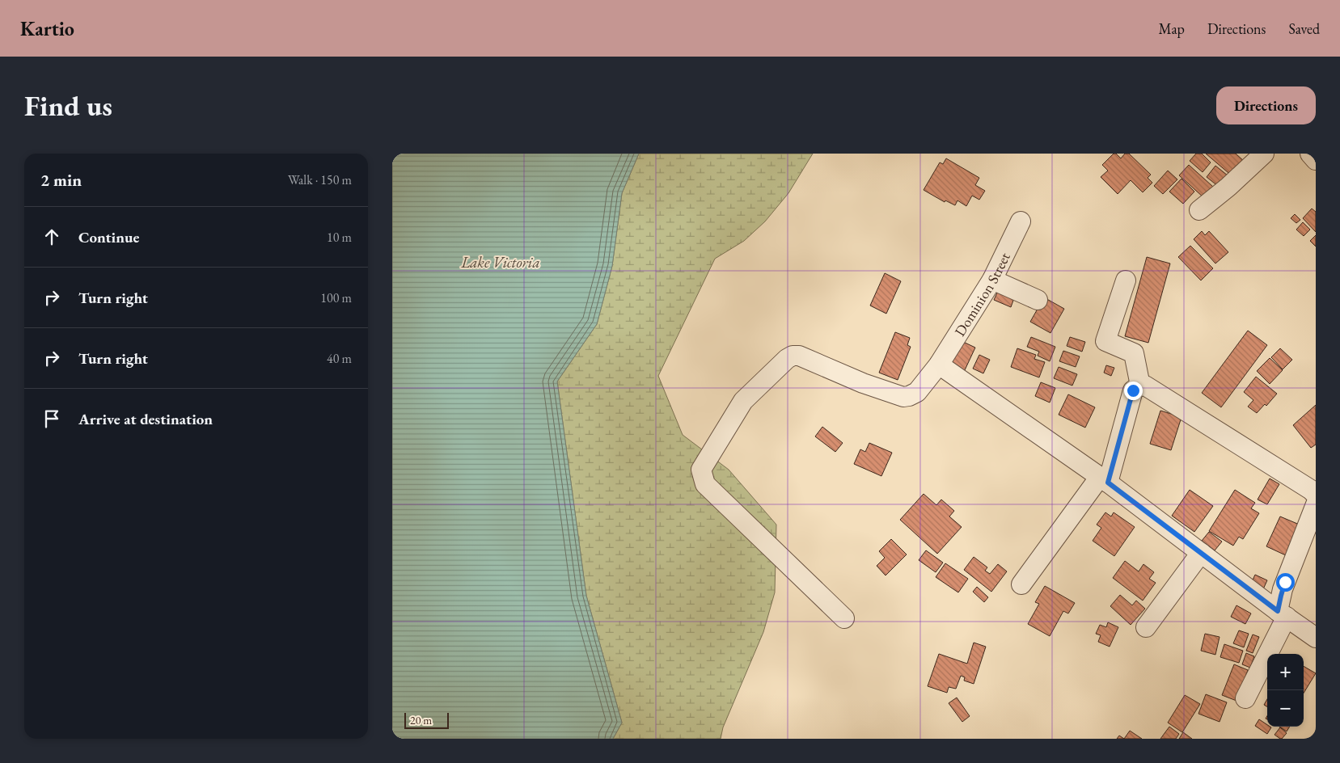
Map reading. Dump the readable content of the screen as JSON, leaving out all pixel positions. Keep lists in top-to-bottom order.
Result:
{
  "streets": {
    "street": ["Dominion Street"]
  },
  "water": ["Lake Victoria"],
  "scale_bar": "20 m",
  "page": {
    "header": "Kartio",
    "nav": ["Map", "Directions", "Saved"],
    "buttons": "Directions",
    "title": "Find us",
    "heading": ["2 min", "Walk · 150 m"],
    "list": [
      ["Continue", "10 m"],
      ["Turn right", "100 m"],
      ["Turn right", "40 m"],
      "Arrive at destination"
    ],
    "map_buttons": ["+", "−"],
    "scale": "20 m"
  }
}
